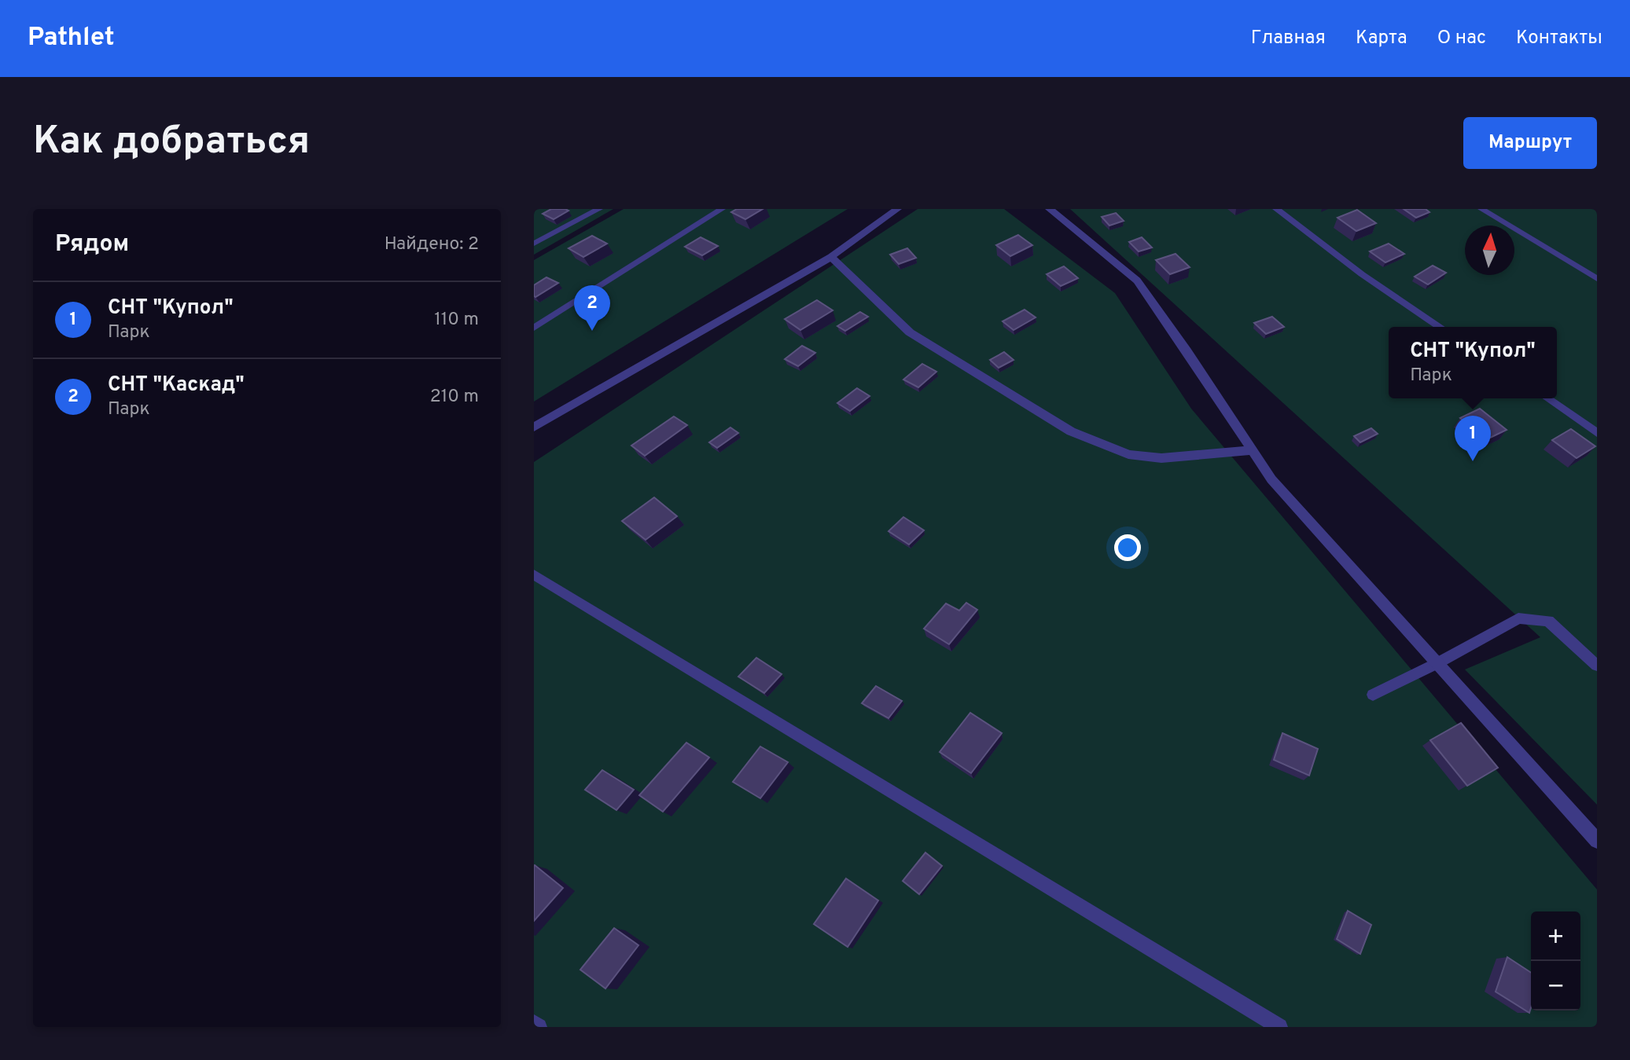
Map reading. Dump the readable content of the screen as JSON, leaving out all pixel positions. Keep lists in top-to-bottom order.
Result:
{
  "north": "top",
  "page": {
    "header": "Pathlet",
    "nav": [
      "Главная",
      "Карта",
      "О нас",
      "Контакты"
    ],
    "buttons": "Маршрут",
    "title": "Как добраться",
    "heading": ["Рядом", "Найдено: 2"],
    "list": [
      {
        "mark": "1",
        "name": "СНТ \"Купол\"",
        "note": "Парк",
        "value": "110 m"
      },
      {
        "mark": "2",
        "name": "СНТ \"Каскад\"",
        "note": "Парк",
        "value": "210 m"
      }
    ],
    "pins": ["2", "1"],
    "popup": ["СНТ \"Купол\"", "Парк"],
    "map_buttons": ["+", "−"]
  }
}
